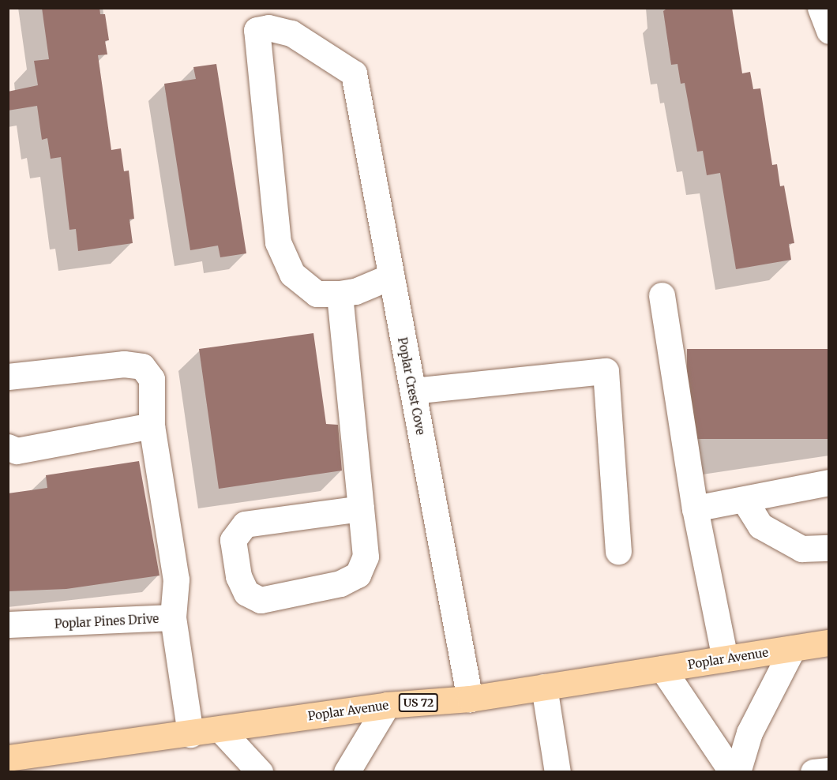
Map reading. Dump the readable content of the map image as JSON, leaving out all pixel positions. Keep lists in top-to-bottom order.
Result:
{
  "streets": {
    "main road": ["Poplar Avenue", "US 72"],
    "street": ["Poplar Crest Cove", "Poplar Pines Drive"]
  },
  "crossings": [
    ["Poplar Crest Cove", "Poplar Avenue"],
    ["Poplar Pines Drive", "Poplar Avenue"]
  ]
}
